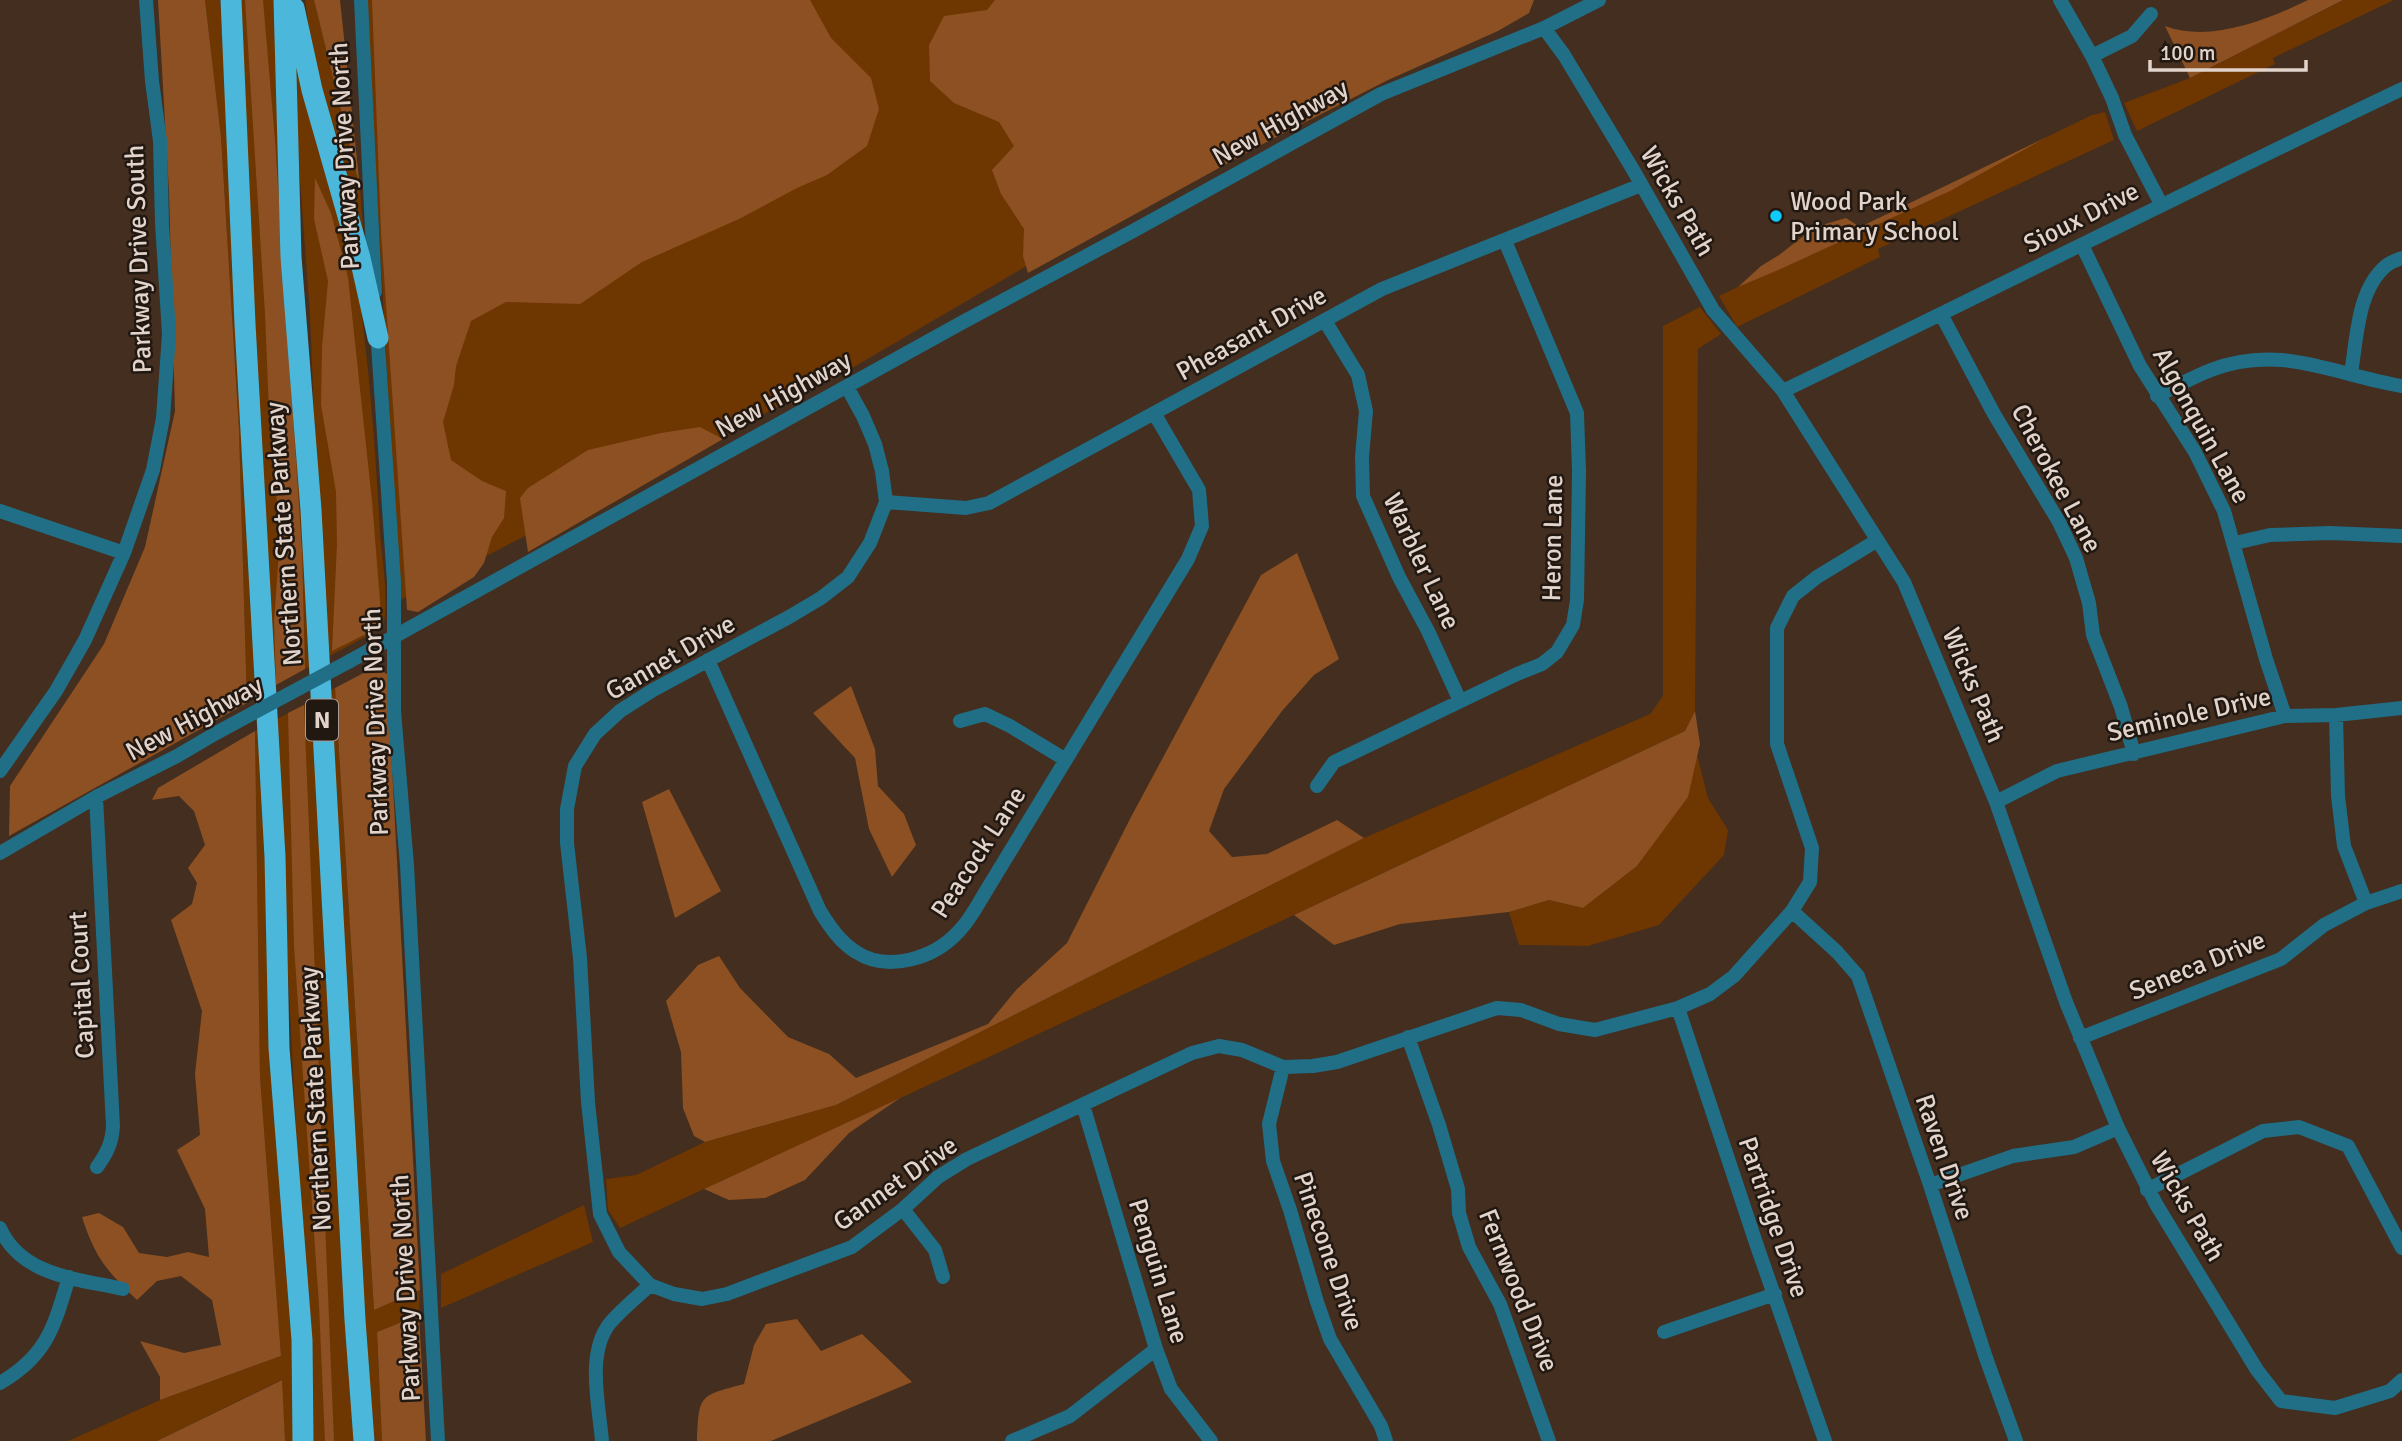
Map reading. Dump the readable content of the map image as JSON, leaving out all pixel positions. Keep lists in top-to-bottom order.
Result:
{
  "streets": {
    "highway": ["Northern State Parkway", "N"],
    "street": [
      "New Highway",
      "Parkway Drive North",
      "Wicks Path",
      "Sioux Drive",
      "Parkway Drive South",
      "Pheasant Drive",
      "Algonquin Lane",
      "Cherokee Lane",
      "Heron Lane",
      "Warbler Lane",
      "Gannet Drive",
      "Seminole Drive",
      "Peacock Lane",
      "Seneca Drive",
      "Capital Court",
      "Raven Drive",
      "Partridge Drive",
      "Pinecone Drive",
      "Penguin Lane",
      "Fernwood Drive"
    ]
  },
  "crossings": [
    ["New Highway", "Parkway Drive North"],
    ["New Highway", "Wicks Path"],
    ["New Highway", "Gannet Drive"],
    ["New Highway", "Capital Court"],
    ["Wicks Path", "Sioux Drive"],
    ["Wicks Path", "Pheasant Drive"],
    ["Wicks Path", "Gannet Drive"],
    ["Wicks Path", "Seminole Drive"],
    ["Wicks Path", "Seneca Drive"],
    ["Sioux Drive", "Algonquin Lane"],
    ["Sioux Drive", "Cherokee Lane"],
    ["Pheasant Drive", "Heron Lane"],
    ["Pheasant Drive", "Warbler Lane"],
    ["Pheasant Drive", "Gannet Drive"],
    ["Pheasant Drive", "Peacock Lane"],
    ["Algonquin Lane", "Seminole Drive"],
    ["Cherokee Lane", "Seminole Drive"],
    ["Heron Lane", "Warbler Lane"],
    ["Gannet Drive", "Peacock Lane"],
    ["Gannet Drive", "Raven Drive"],
    ["Gannet Drive", "Partridge Drive"],
    ["Gannet Drive", "Pinecone Drive"],
    ["Gannet Drive", "Penguin Lane"],
    ["Gannet Drive", "Fernwood Drive"]
  ],
  "places": ["Wood Park Primary School"],
  "scale_bar": "100 m"
}
